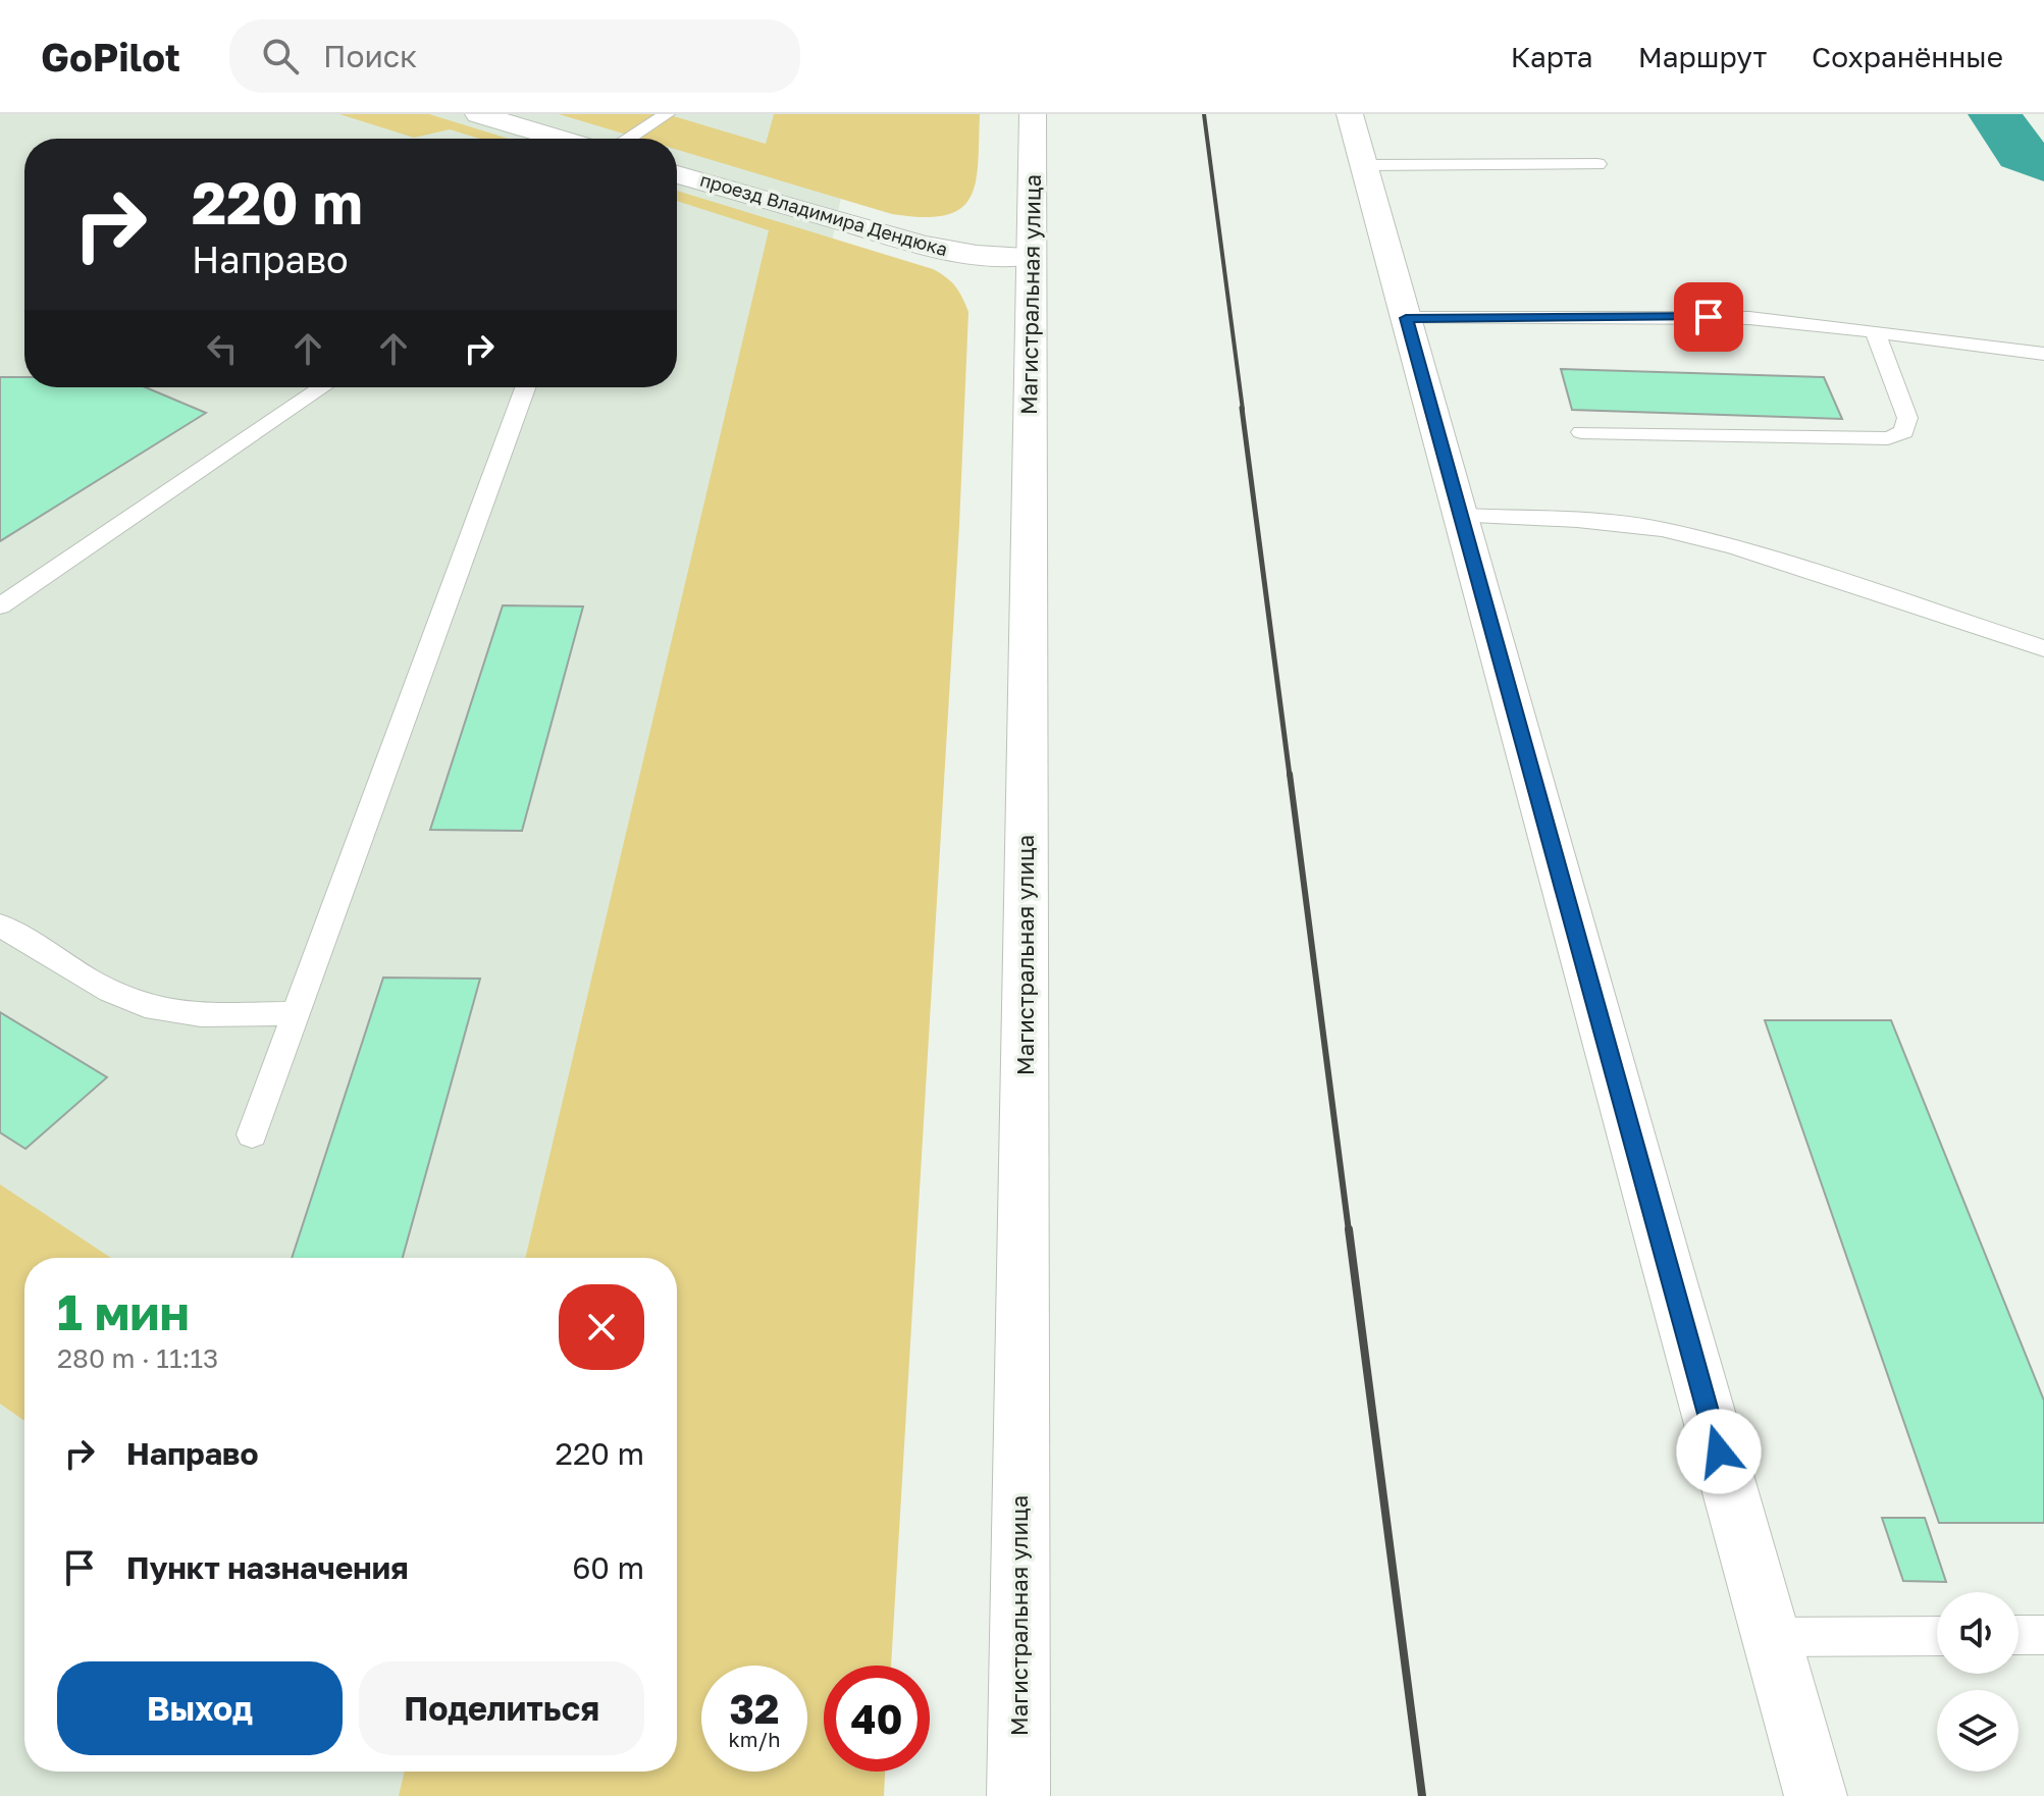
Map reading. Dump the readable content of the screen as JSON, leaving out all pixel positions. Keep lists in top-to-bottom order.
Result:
{
  "streets": {
    "street": ["проезд Владимира Дендюка", "Магистральная улица"]
  },
  "crossings": [
    ["проезд Владимира Дендюка", "Магистральная улица"]
  ],
  "page": {
    "header": "GoPilot",
    "search": "Поиск",
    "nav": ["Карта", "Маршрут", "Сохранённые"],
    "turn": ["220 m", "Направо"],
    "heading": ["1 мин", "280 m · 11:13"],
    "list": [
      {
        "name": "Направо",
        "value": "220 m"
      },
      {
        "name": "Пункт назначения",
        "value": "60 m"
      }
    ],
    "buttons": ["Выход", "Поделиться"],
    "speed": "32 km/h",
    "limit": "40"
  }
}
